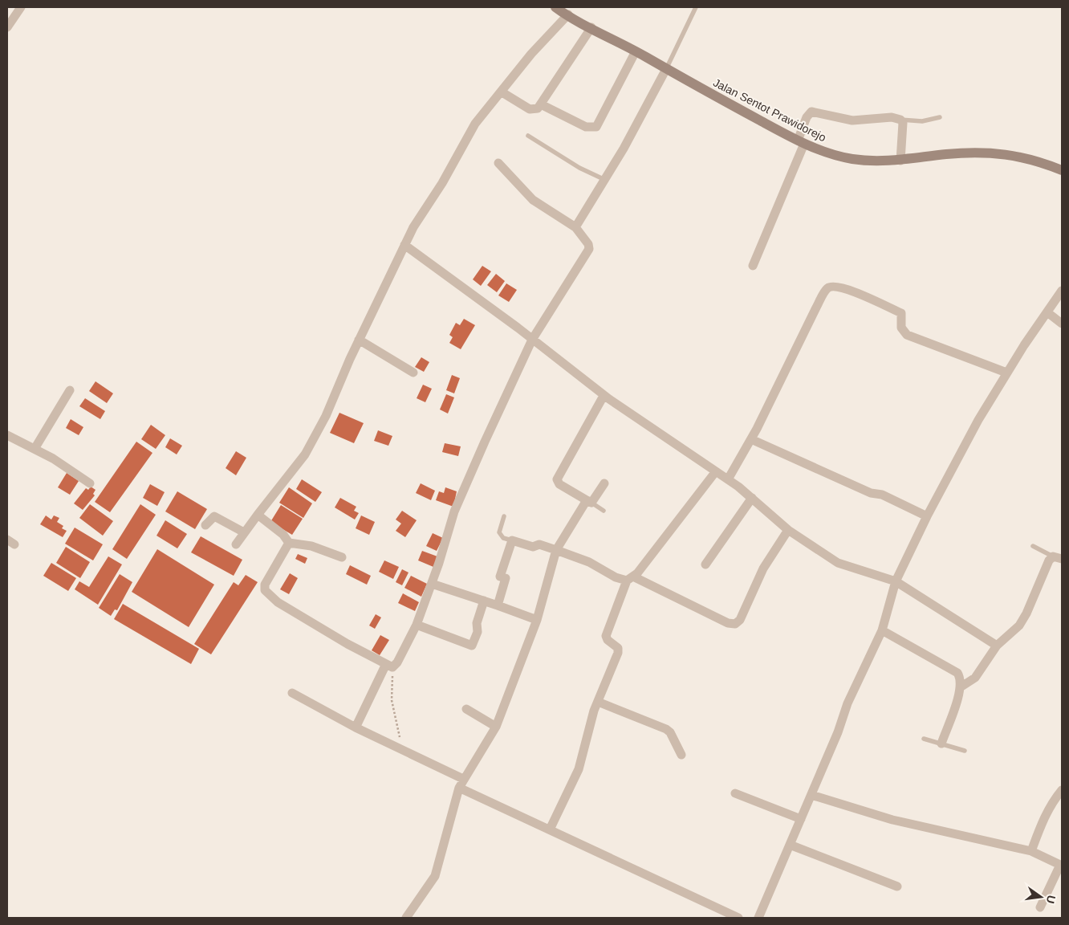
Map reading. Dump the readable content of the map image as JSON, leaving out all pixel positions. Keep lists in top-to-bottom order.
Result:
{
  "streets": {
    "main road": ["Jalan Sentot Prawidorejo"]
  },
  "north": "right"
}
